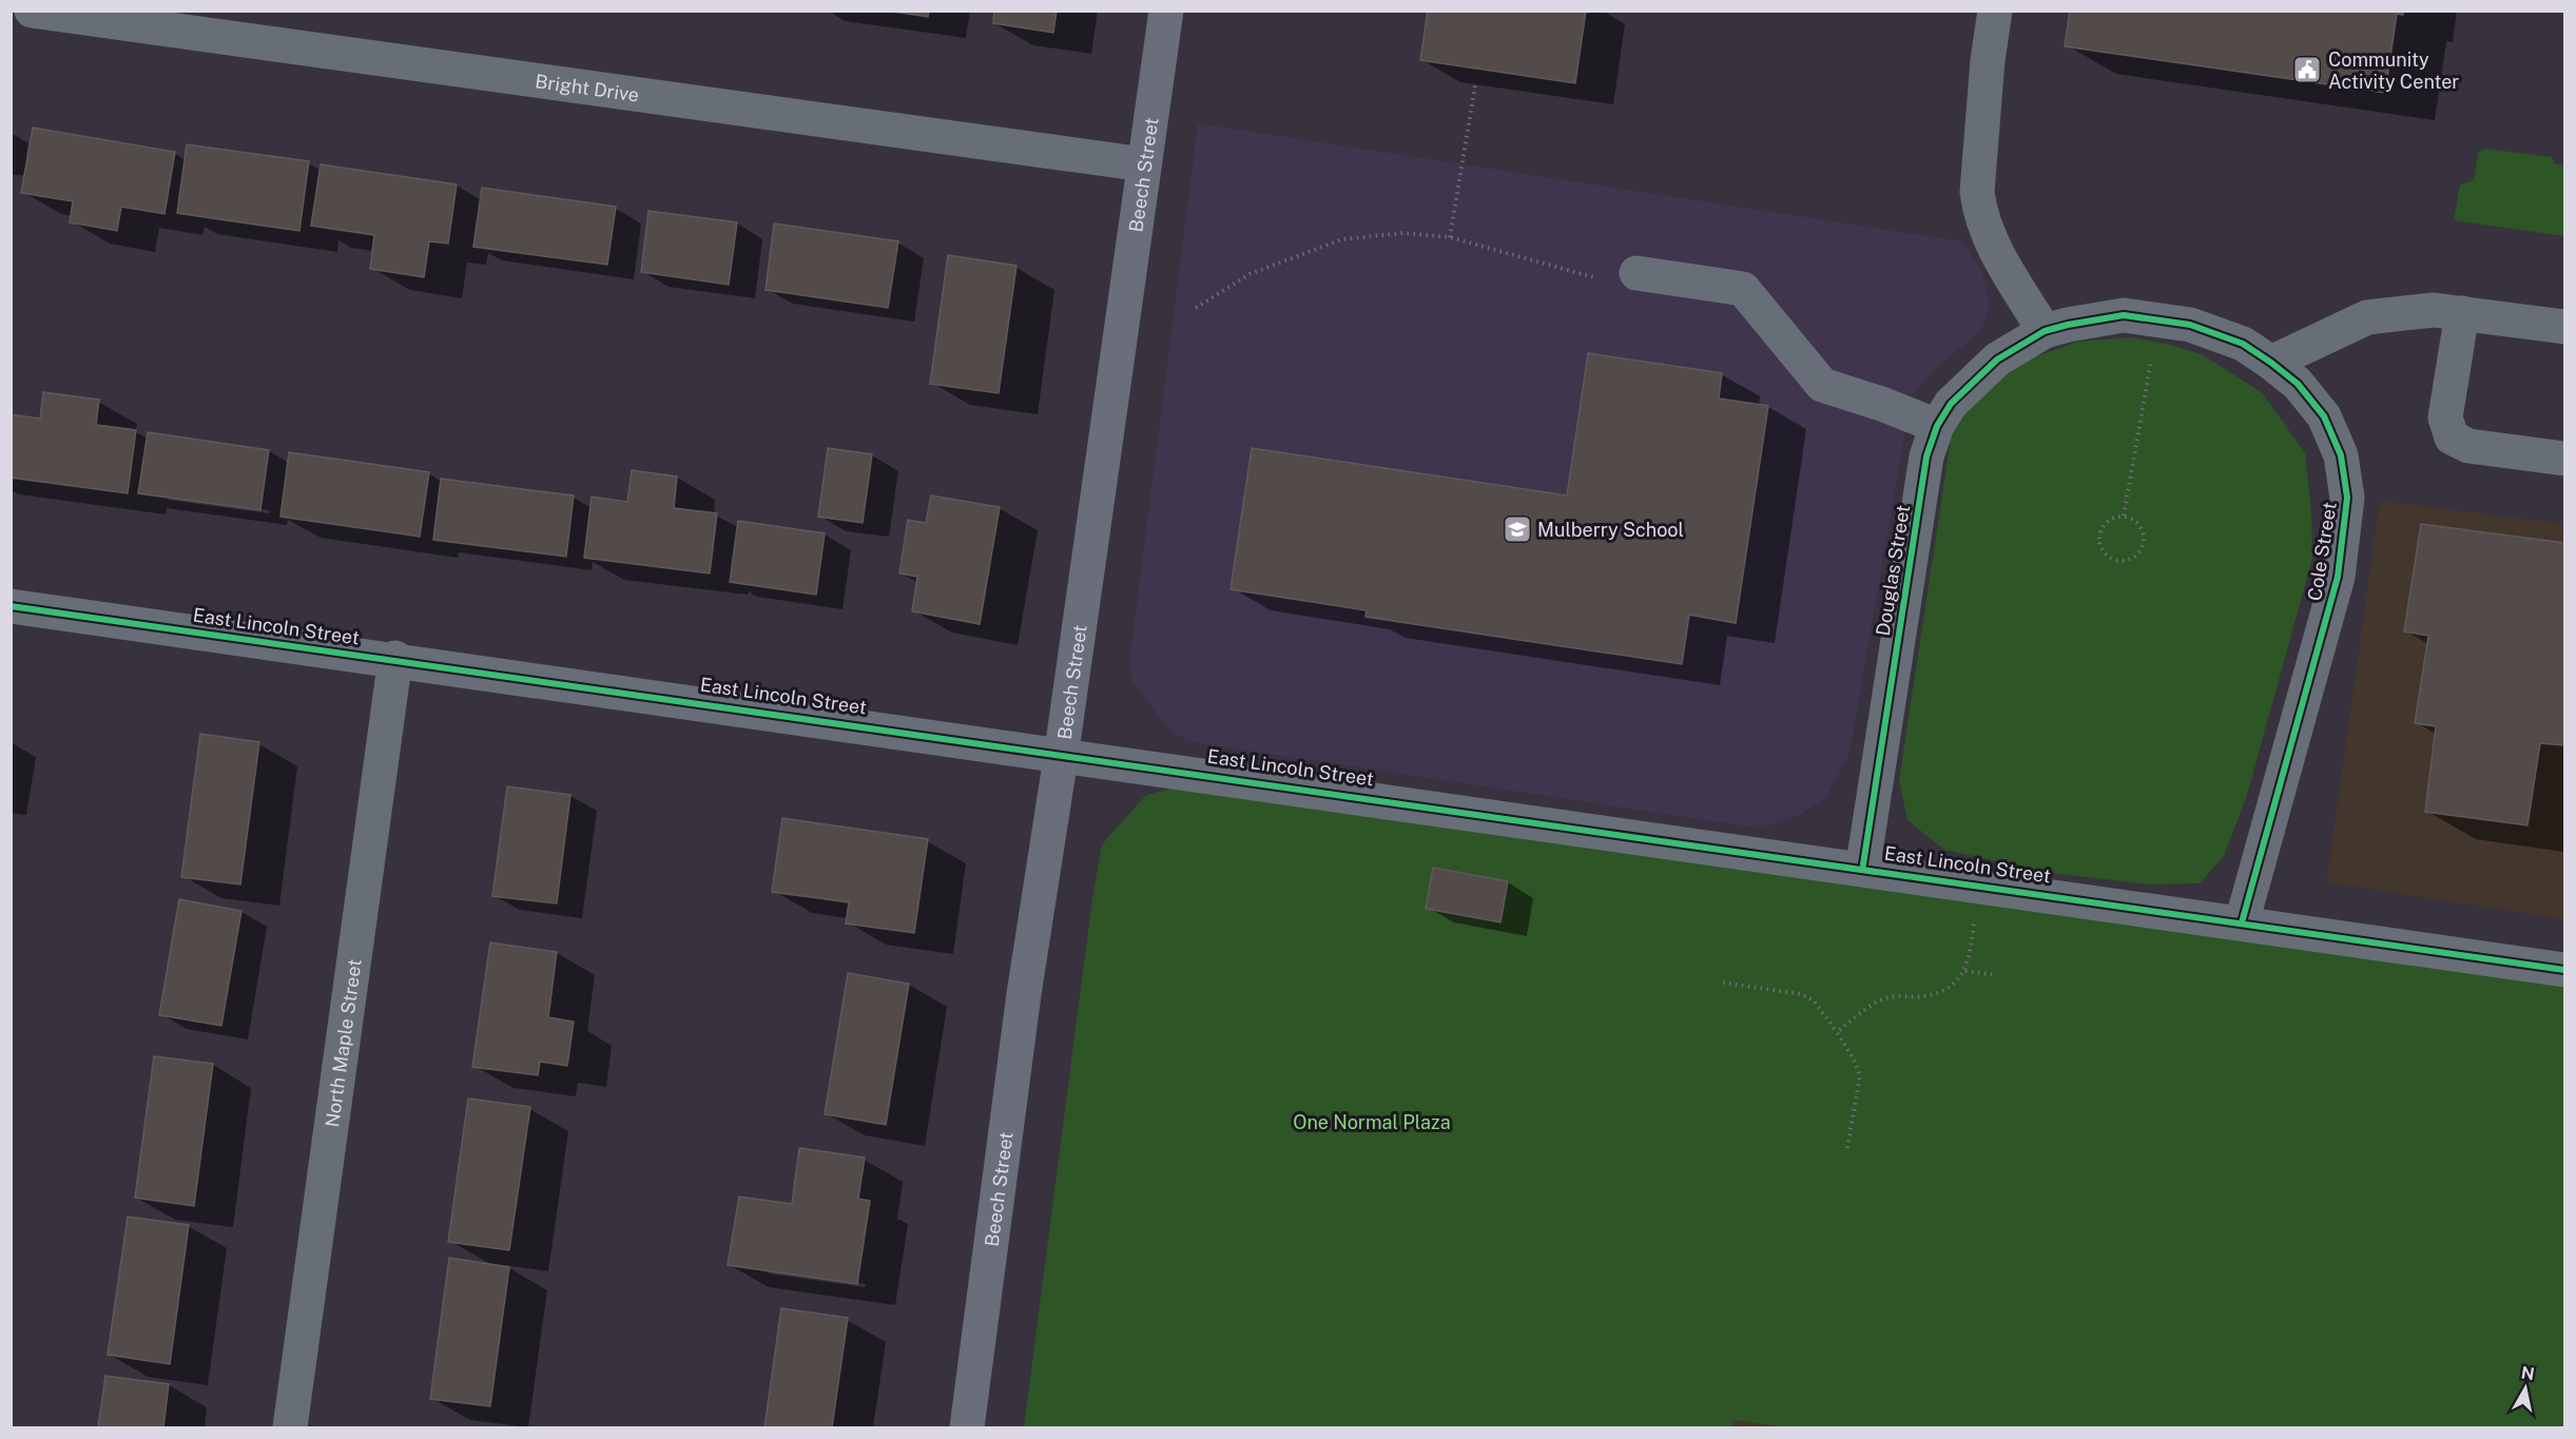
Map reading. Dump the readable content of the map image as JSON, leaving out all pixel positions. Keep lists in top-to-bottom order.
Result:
{
  "streets": {
    "main road": ["Beech Street"],
    "street": [
      "Bright Drive",
      "Cole Street",
      "Douglas Street",
      "East Lincoln Street",
      "North Maple Street"
    ]
  },
  "crossings": [
    ["Bright Drive", "Beech Street"],
    ["Beech Street", "East Lincoln Street"],
    ["Cole Street", "Douglas Street"],
    ["Cole Street", "East Lincoln Street"],
    ["Douglas Street", "East Lincoln Street"],
    ["East Lincoln Street", "North Maple Street"]
  ],
  "parks": ["One Normal Plaza"],
  "places": {
    "public building": ["Community Activity Center"],
    "school or university": ["Mulberry School"]
  },
  "north": "top"
}
